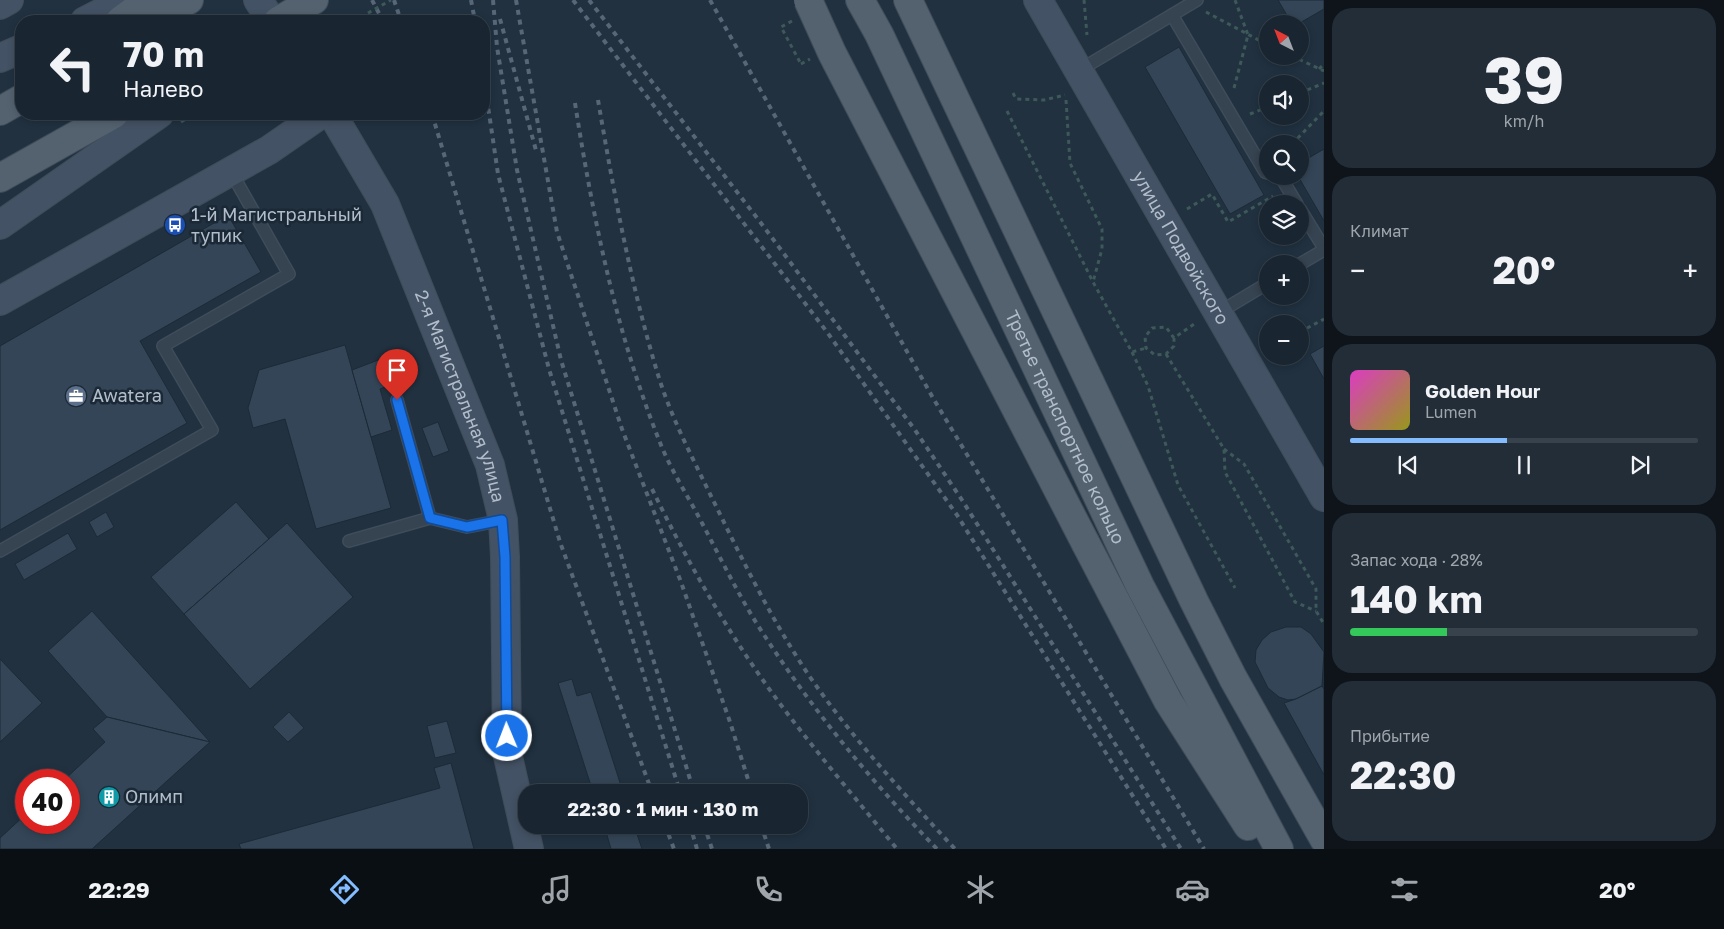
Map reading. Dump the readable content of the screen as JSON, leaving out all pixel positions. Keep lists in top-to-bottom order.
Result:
{
  "streets": {
    "main road": ["Третье транспортное кольцо"],
    "street": ["улица Подвойского", "2-я Магистральная улица"]
  },
  "places": {
    "bus stop": ["1-й Магистральный тупик"],
    "office": ["Awatera"],
    "building": ["Олимп"]
  },
  "north": "top left",
  "page": {
    "tile": [
      ["39", "km/h"],
      "Климат",
      ["Запас хода · 28%", "140 km"],
      ["Прибытие", "22:30"]
    ],
    "map_buttons": ["+", "−"],
    "turn": ["70 m", "Налево"],
    "heat": ["−", "20°", "+"],
    "song": ["Golden Hour", "Lumen"],
    "limit": "40",
    "trip": "22:30 · 1 мин · 130 m",
    "tabs": ["22:29", "20°"]
  }
}
